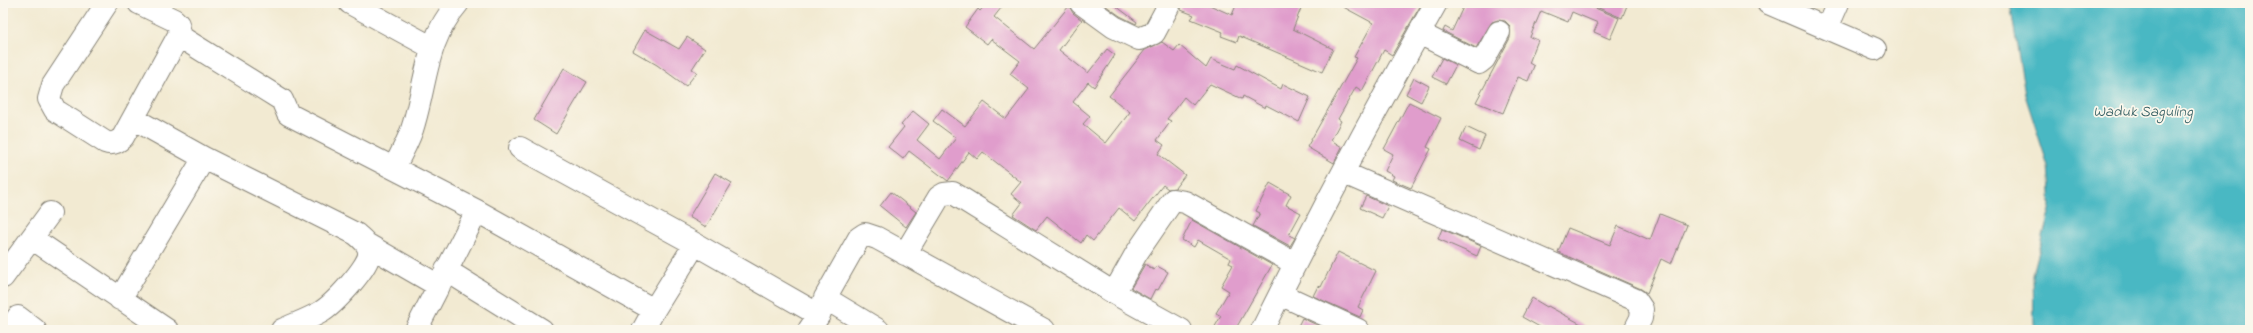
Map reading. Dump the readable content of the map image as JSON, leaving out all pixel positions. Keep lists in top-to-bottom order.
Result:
{
  "water": ["Waduk Saguling"]
}
